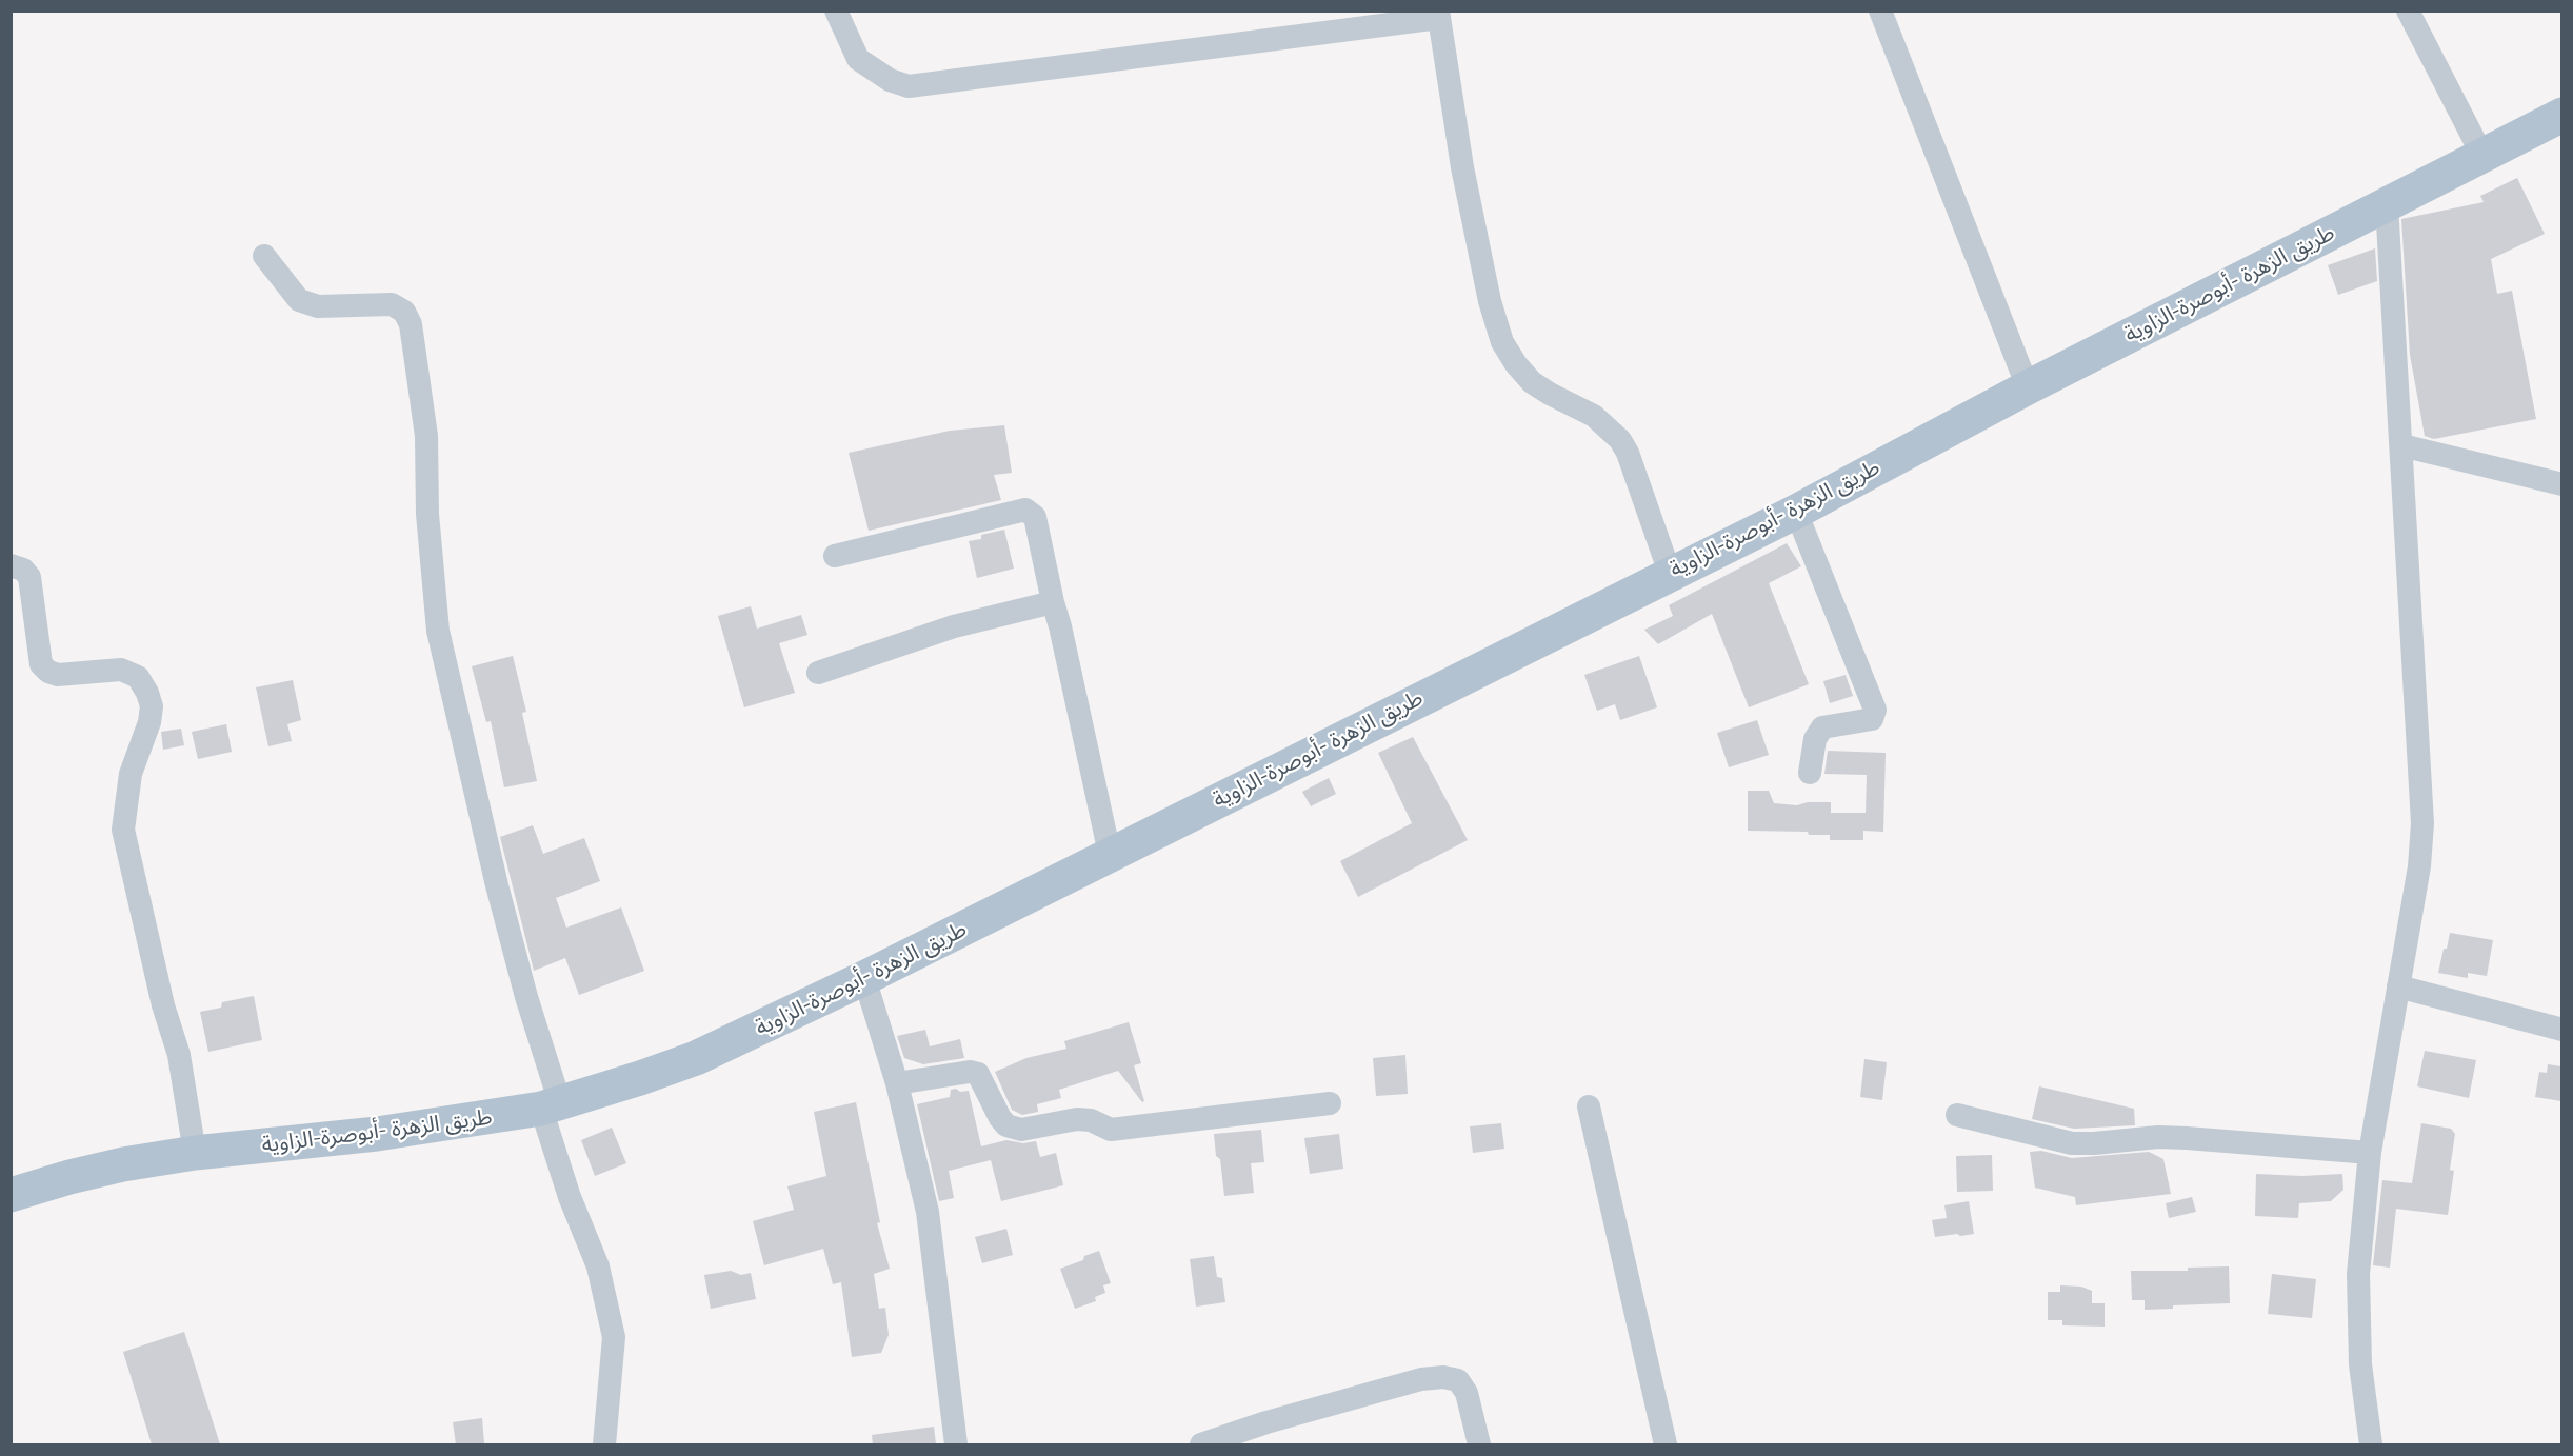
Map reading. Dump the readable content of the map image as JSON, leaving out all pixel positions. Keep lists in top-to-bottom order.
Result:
{
  "streets": {
    "main road": ["طريق الزهرة -أبوصرة-الزاوية"]
  }
}
